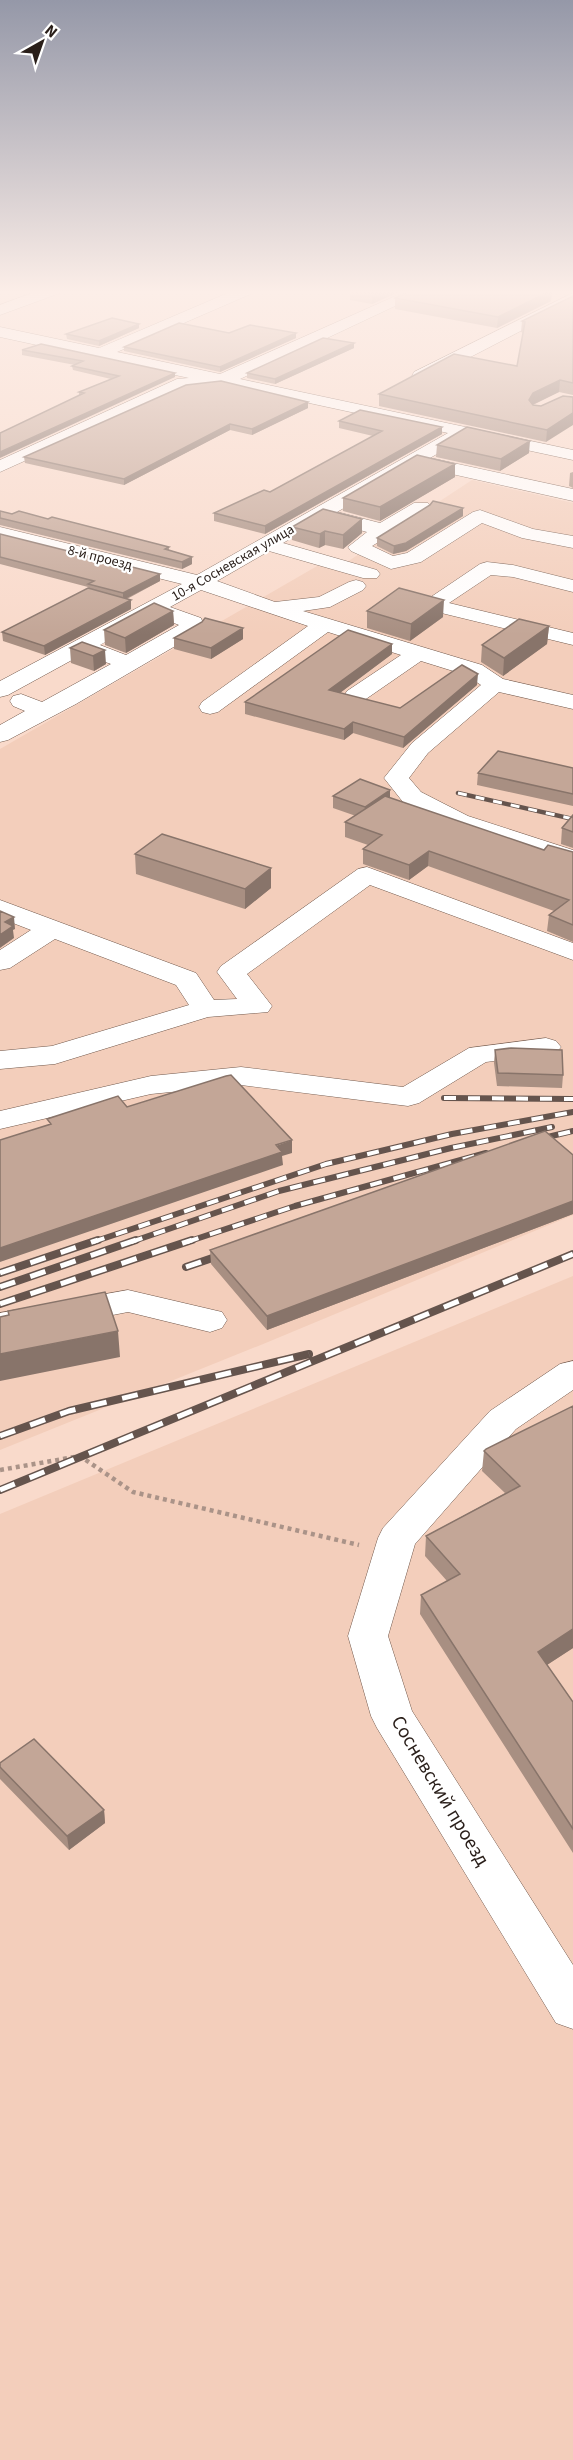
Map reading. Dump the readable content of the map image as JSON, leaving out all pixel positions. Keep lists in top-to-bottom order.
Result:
{
  "streets": {
    "street": ["8-й проезд", "10-я Сосневская улица", "Сосневский проезд"]
  },
  "crossings": [
    ["8-й проезд", "10-я Сосневская улица"]
  ],
  "north": "top right"
}
